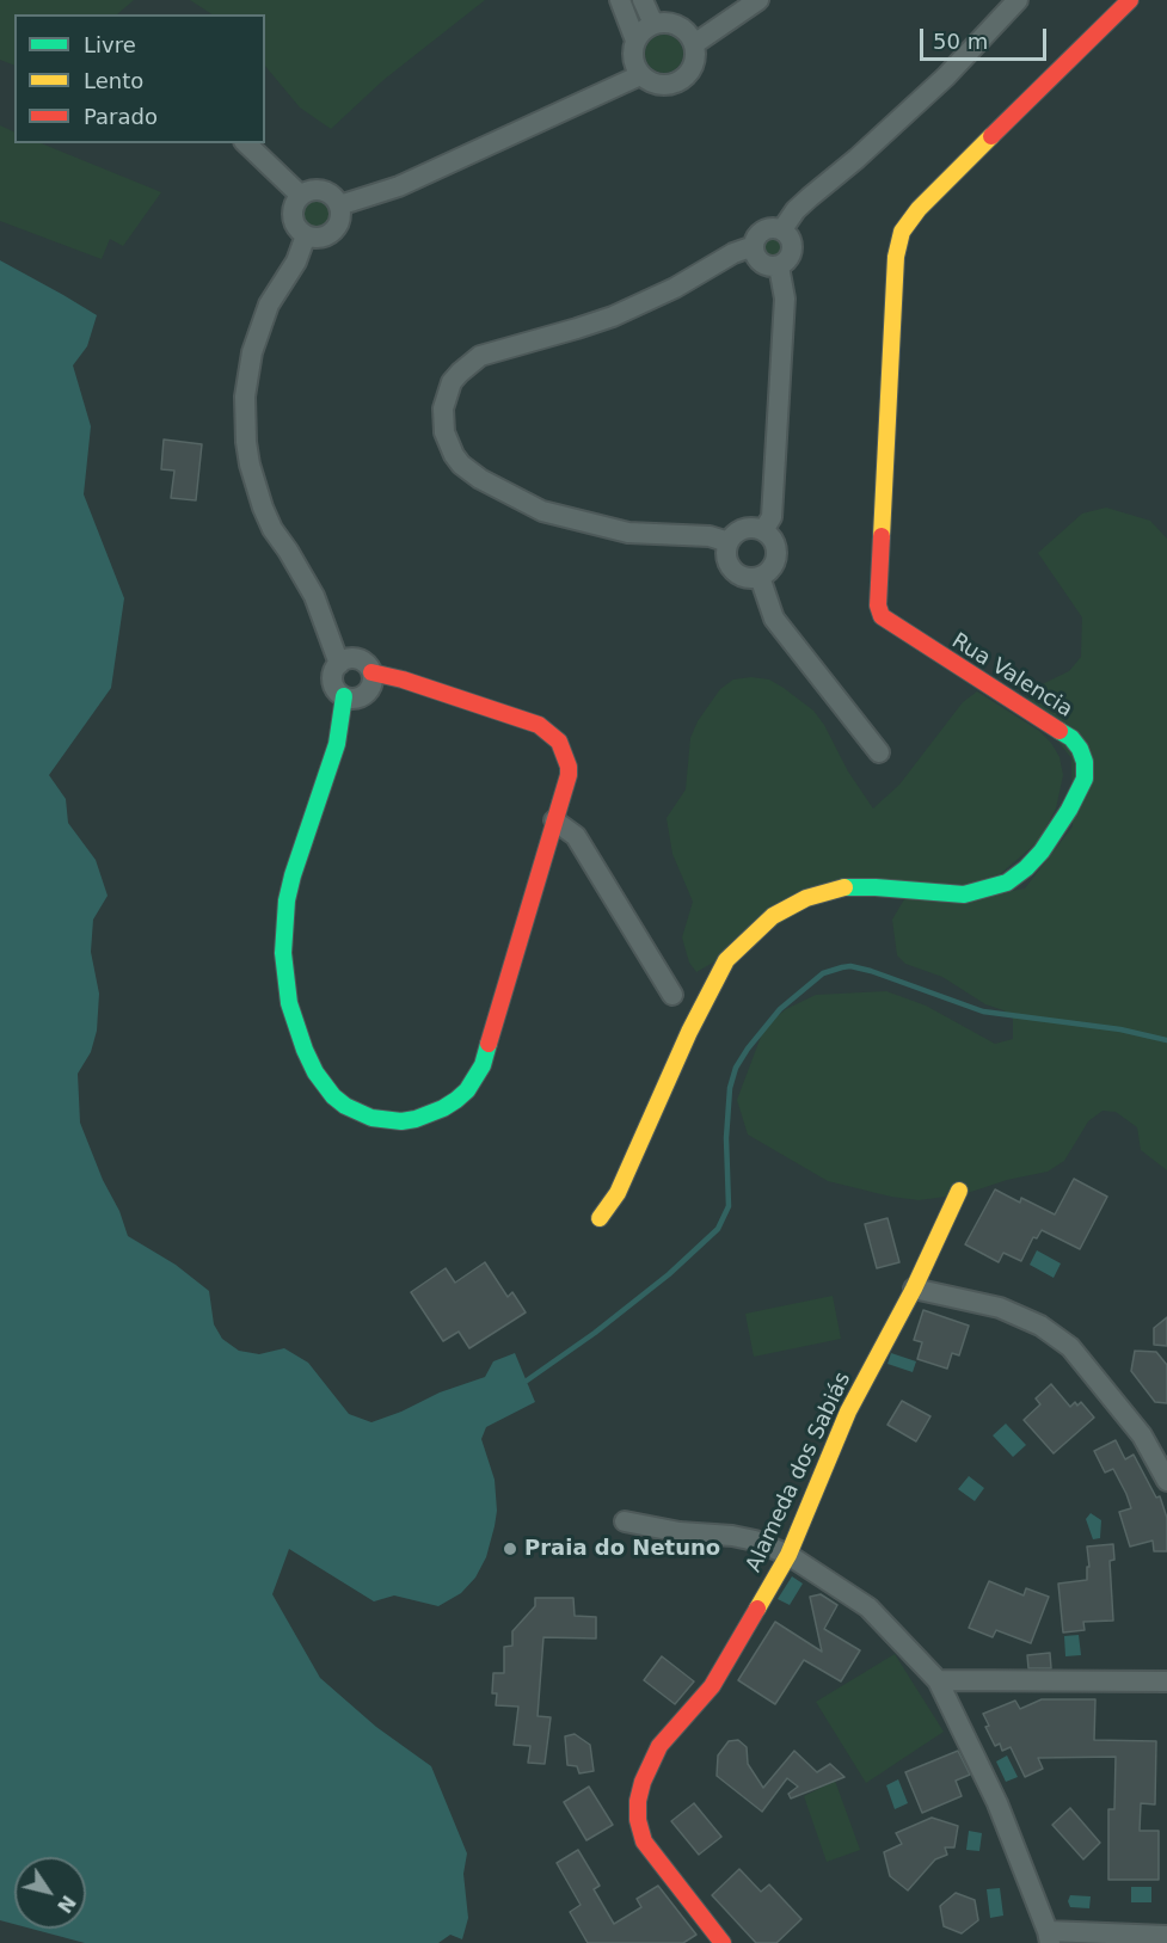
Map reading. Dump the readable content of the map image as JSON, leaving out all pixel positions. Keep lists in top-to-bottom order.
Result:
{
  "streets": {
    "street": ["Rua Valencia", "Alameda dos Sabiás"]
  },
  "places": ["Praia do Netuno"],
  "legend": ["Livre", "Lento", "Parado"],
  "scale_bar": "50 m",
  "north": "bottom right"
}
